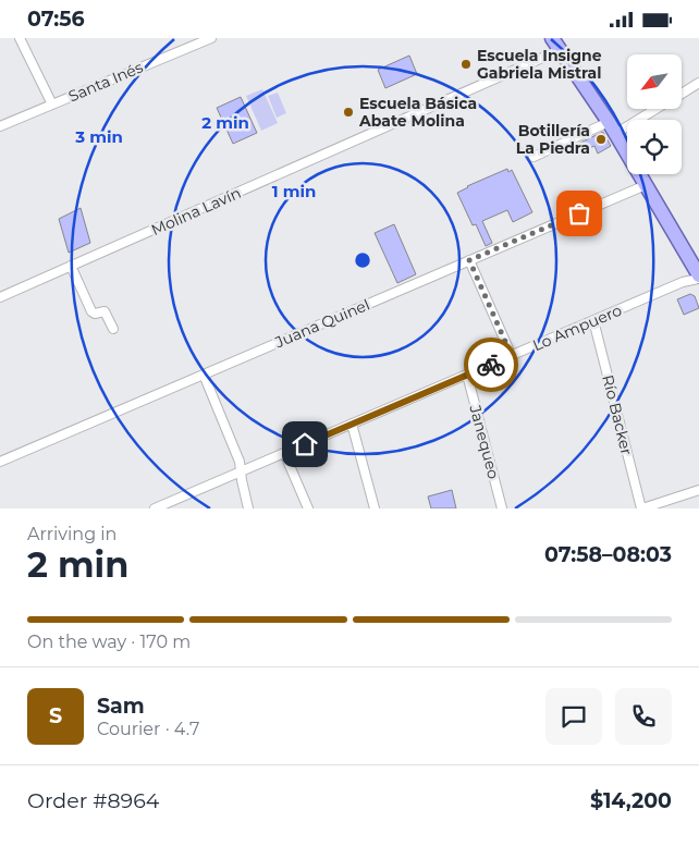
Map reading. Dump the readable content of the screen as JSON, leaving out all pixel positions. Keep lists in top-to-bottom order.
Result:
{
  "streets": {
    "street": [
      "Santa Inés",
      "Molina Lavín",
      "Juana Quinel",
      "Lo Ampuero",
      "Río Backer",
      "Janequeo"
    ]
  },
  "crossings": [
    ["Lo Ampuero", "Río Backer"],
    ["Lo Ampuero", "Janequeo"]
  ],
  "places": ["Escuela Insigne Gabriela Mistral", "Escuela Básica Abate Molina", "Botillería La Piedra"],
  "north": "bottom left",
  "page": {
    "status": "07:56",
    "heading": ["2 min", "Arriving in", "07:58–08:03"],
    "panel": [
      "Sam",
      "Courier · 4.7",
      "Order #8964",
      "$14,200"
    ],
    "bar": "On the way · 170 m",
    "round": "S"
  },
  "rings": ["2 min", "3 min", "1 min"]
}
